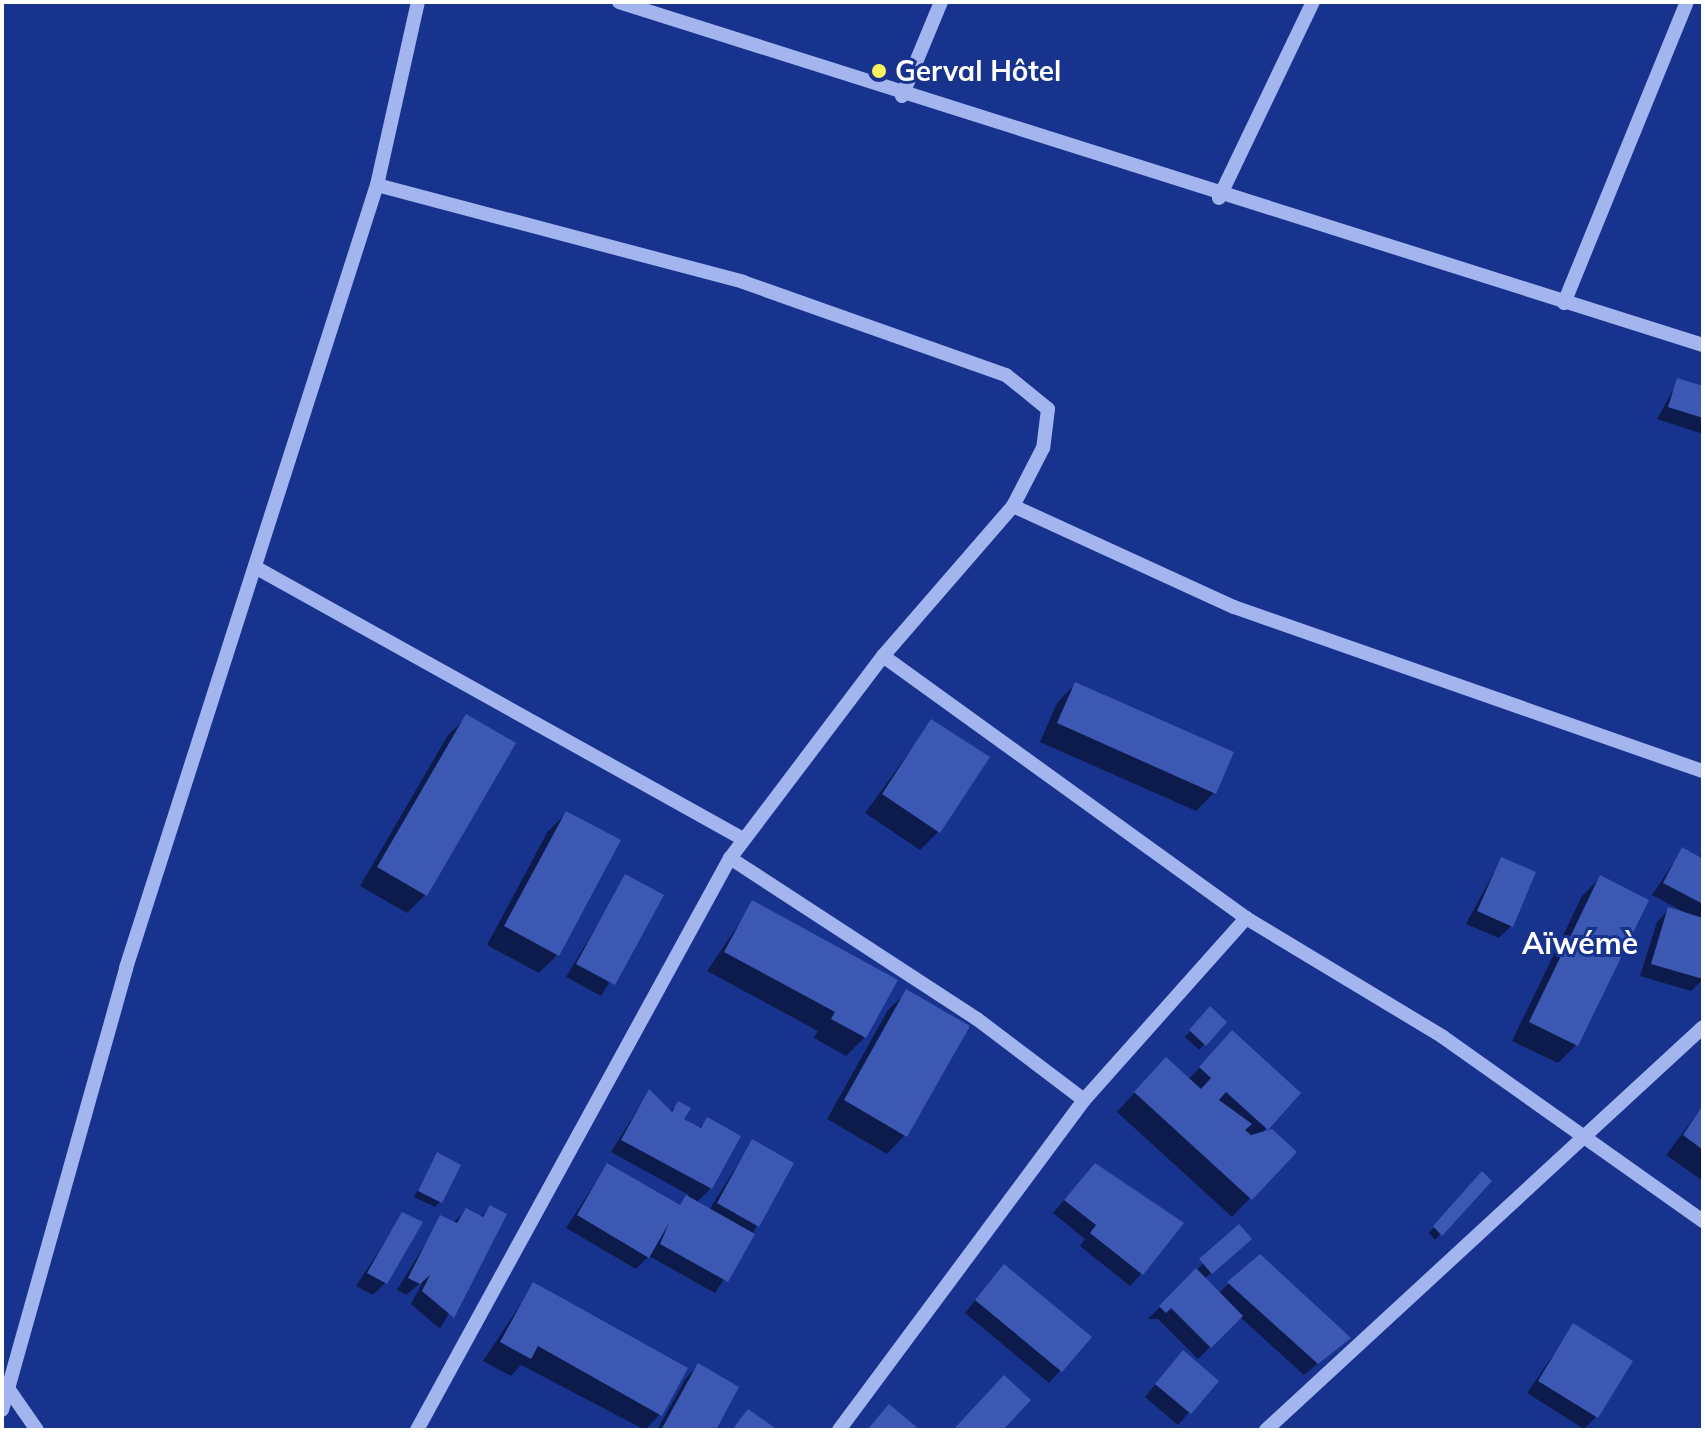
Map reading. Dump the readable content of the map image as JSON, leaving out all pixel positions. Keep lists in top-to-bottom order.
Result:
{
  "districts": ["Aïwémè"],
  "places": ["Gerval Hôtel"]
}
